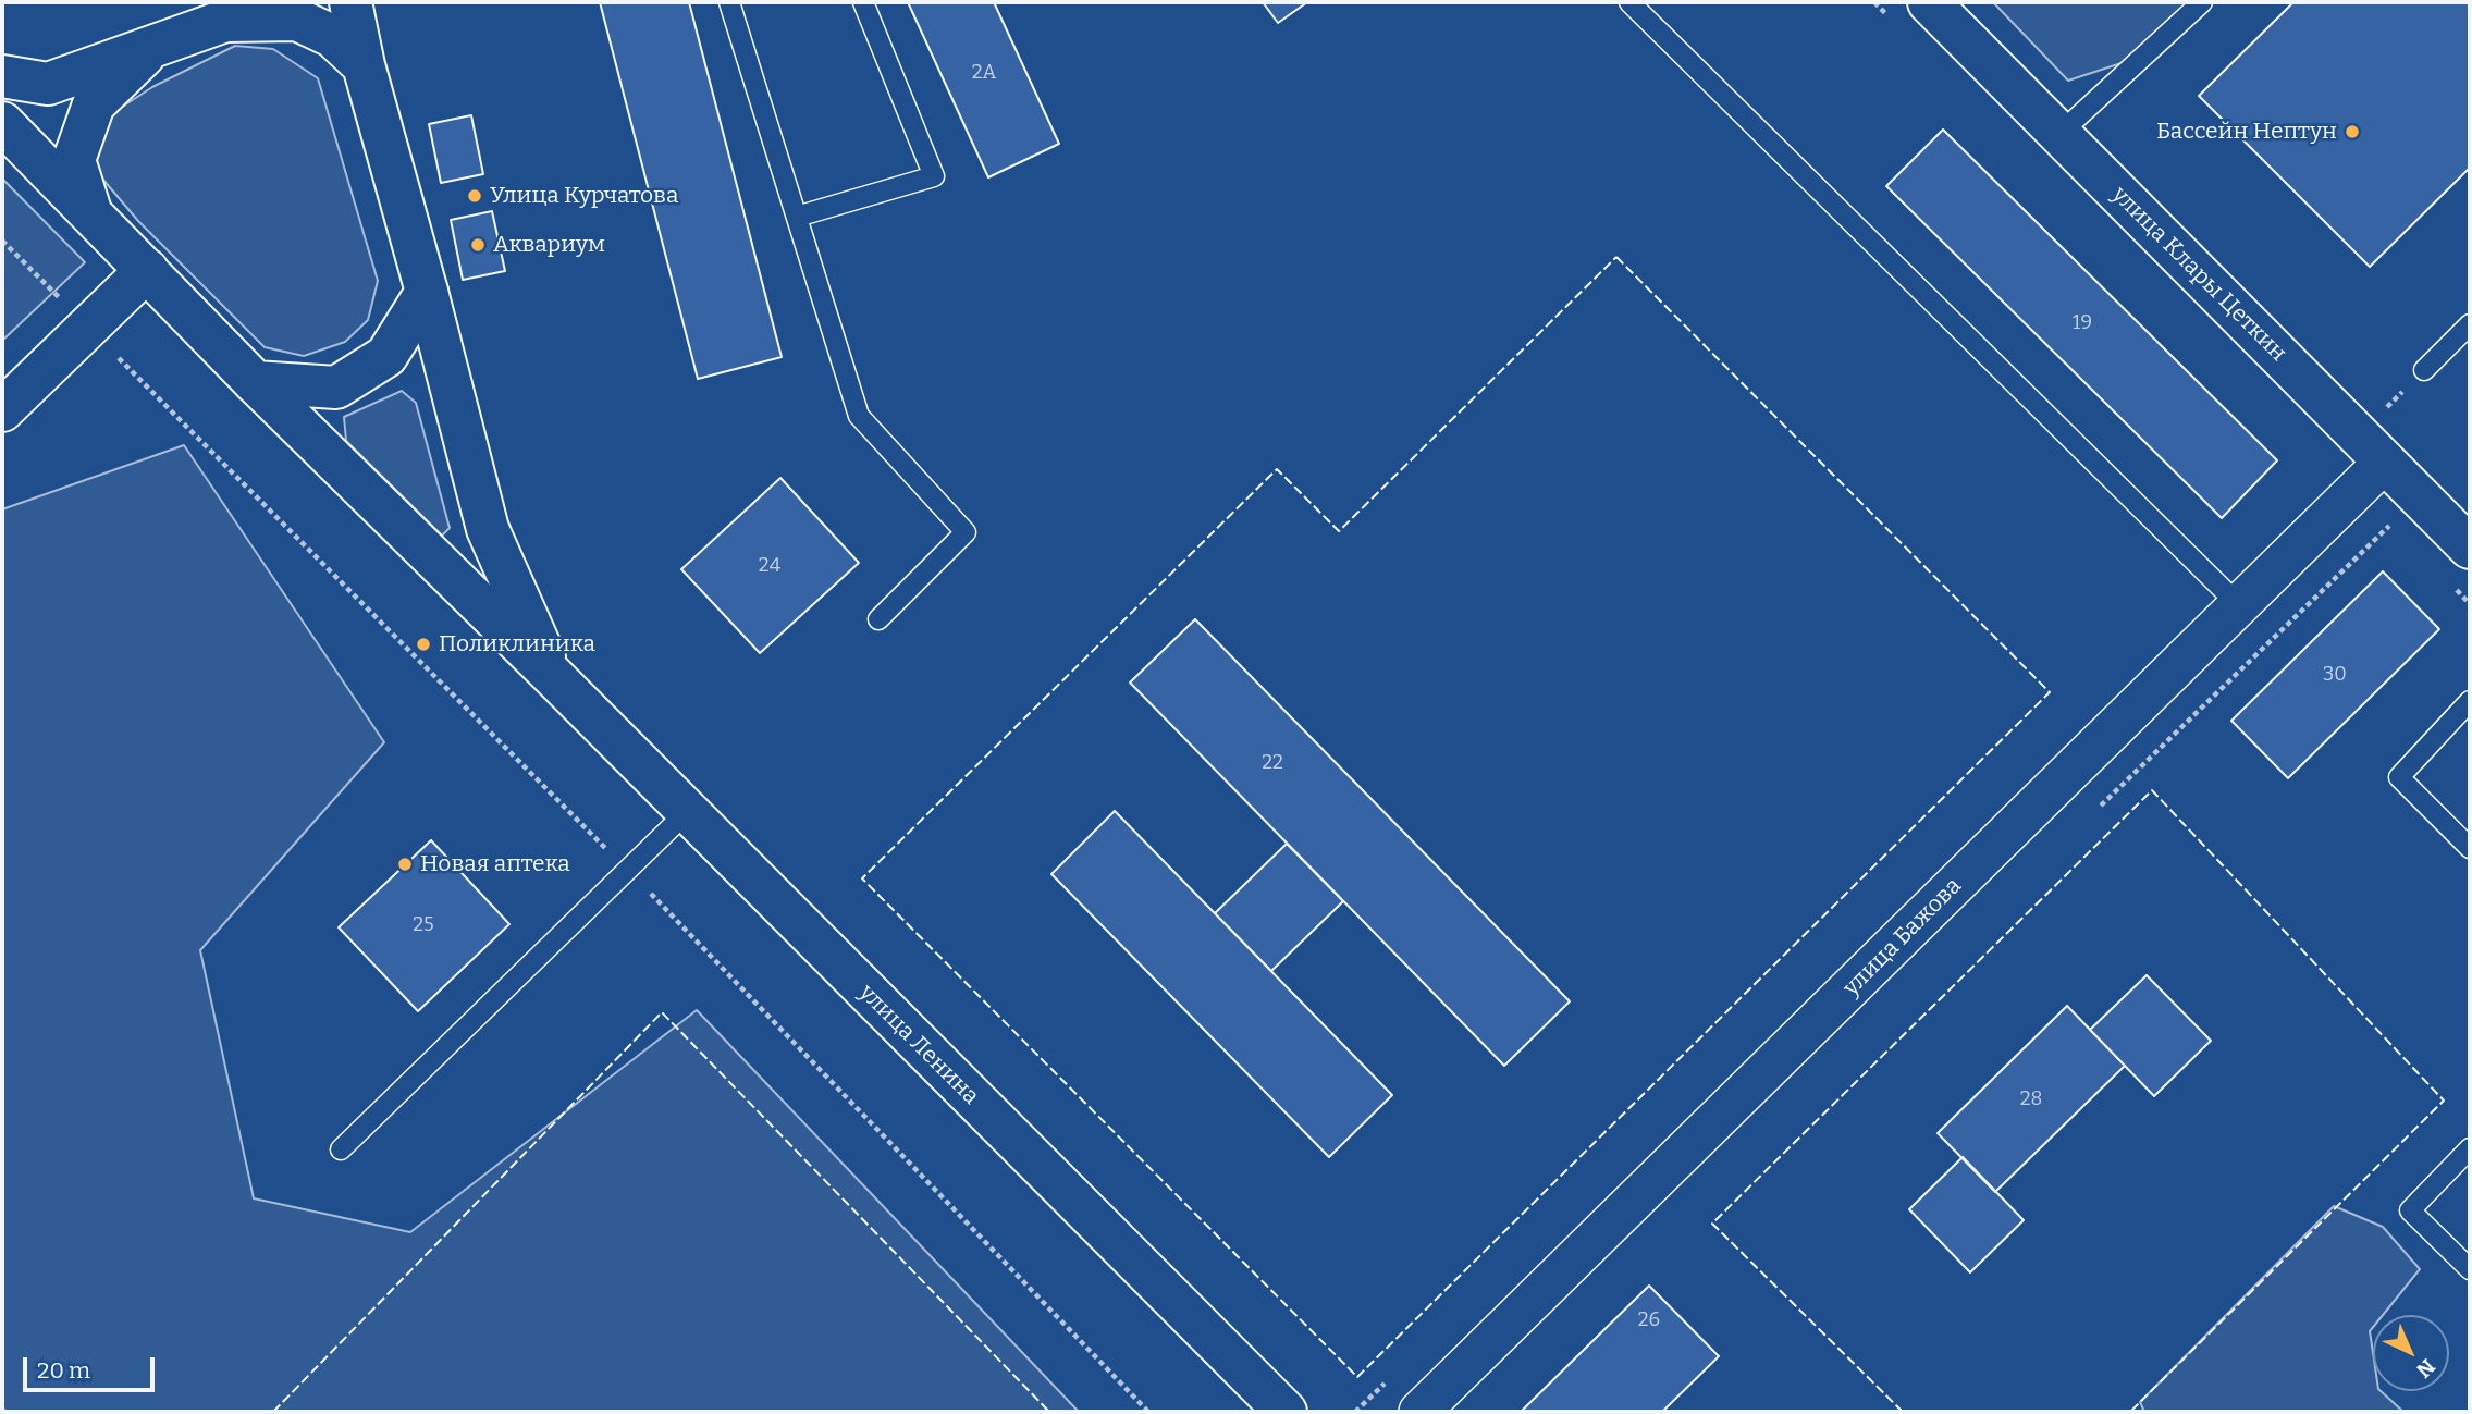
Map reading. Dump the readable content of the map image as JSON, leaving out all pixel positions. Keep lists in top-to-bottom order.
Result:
{
  "streets": {
    "street": ["улица Клары Цеткин", "улица Бажова", "улица Ленина"]
  },
  "crossings": [
    ["улица Клары Цеткин", "улица Бажова"]
  ],
  "places": [
    "Бассейн Нептун",
    "Улица Курчатова",
    "Аквариум",
    "Поликлиника",
    "Новая аптека"
  ],
  "house_numbers": [
    "2А",
    "19",
    "24",
    "30",
    "22",
    "25",
    "28",
    "26"
  ],
  "scale_bar": "20 m",
  "north": "bottom right"
}
